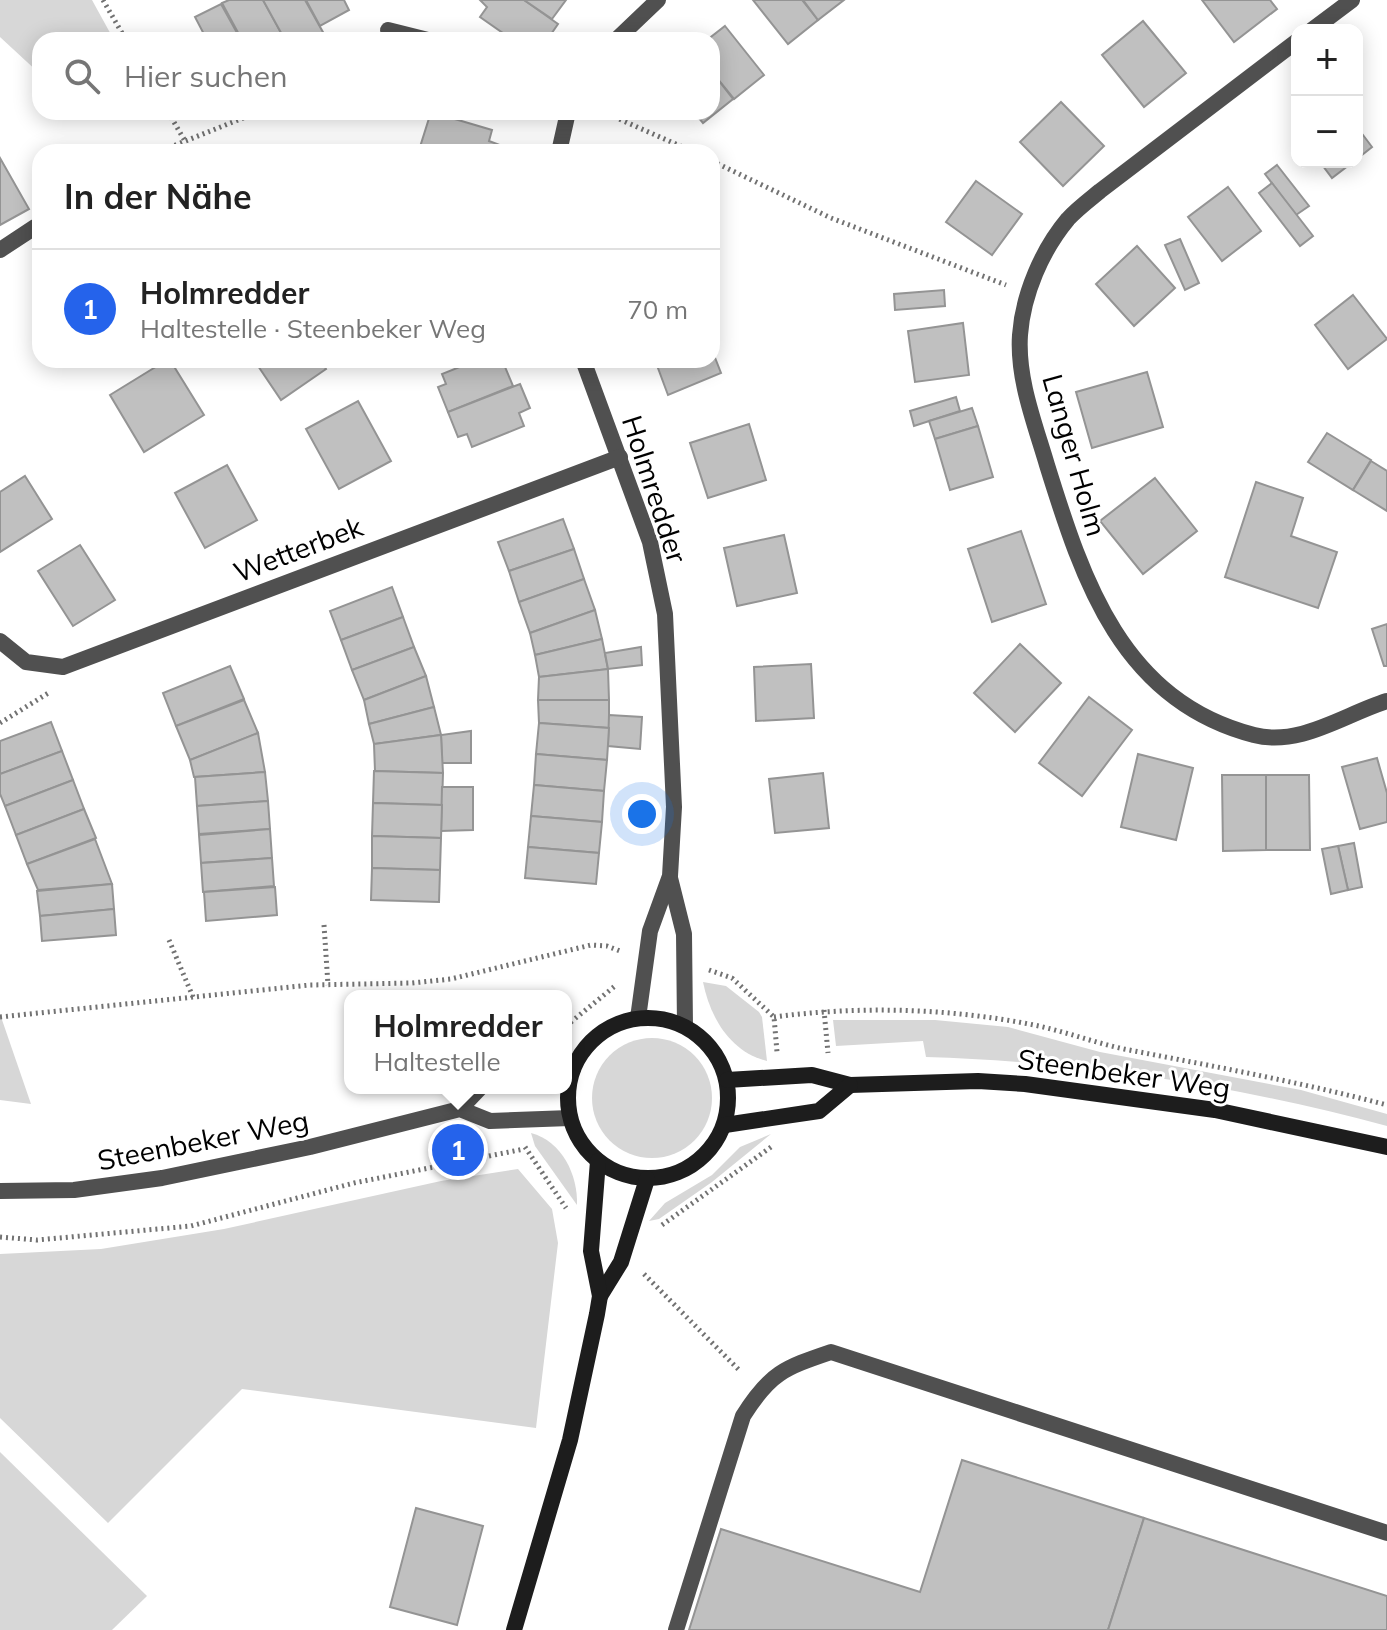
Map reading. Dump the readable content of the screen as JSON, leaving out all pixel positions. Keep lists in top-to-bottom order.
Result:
{
  "streets": {
    "street": [
      "Langer Holm",
      "Holmredder",
      "Wetterbek",
      "Steenbeker Weg"
    ]
  },
  "crossings": [
    ["Holmredder", "Wetterbek"]
  ],
  "page": {
    "map_buttons": ["+", "−"],
    "search": "Hier suchen",
    "heading": "In der Nähe",
    "list": [
      {
        "mark": "1",
        "name": "Holmredder",
        "note": "Haltestelle · Steenbeker Weg",
        "value": "70 m"
      }
    ],
    "popup": ["Holmredder", "Haltestelle"],
    "pins": "1"
  }
}
